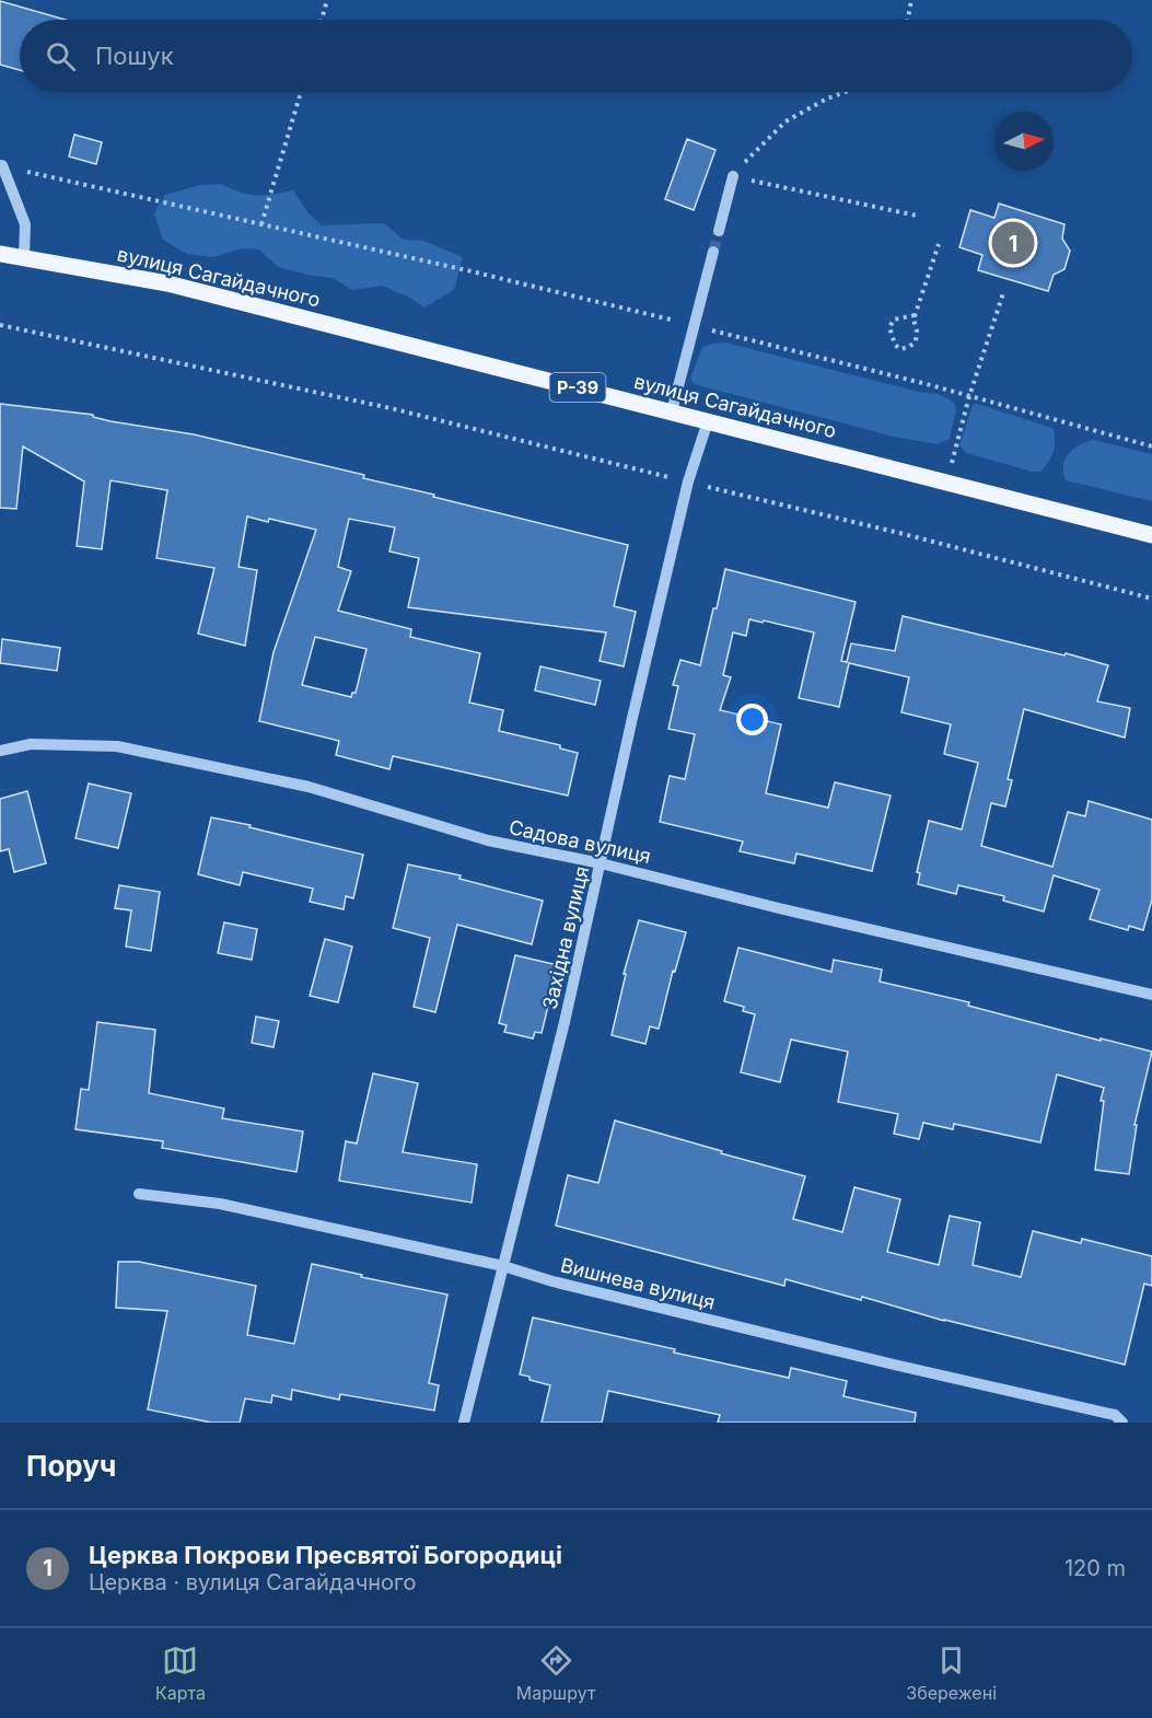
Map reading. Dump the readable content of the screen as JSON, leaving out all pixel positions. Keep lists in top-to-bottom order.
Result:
{
  "streets": {
    "main road": ["вулиця Сагайдачного", "Р-39"],
    "street": ["Садова вулиця", "Західна вулиця", "Вишнева вулиця"]
  },
  "crossings": [
    ["вулиця Сагайдачного", "Західна вулиця"],
    ["Садова вулиця", "Західна вулиця"],
    ["Західна вулиця", "Вишнева вулиця"]
  ],
  "north": "right",
  "page": {
    "search": "Пошук",
    "pins": "1",
    "heading": "Поруч",
    "list": [
      {
        "mark": "1",
        "name": "Церква Покрови Пресвятої Богородиці",
        "note": "Церква · вулиця Сагайдачного",
        "value": "120 m"
      }
    ],
    "nav": ["Карта", "Маршрут", "Збережені"]
  }
}
